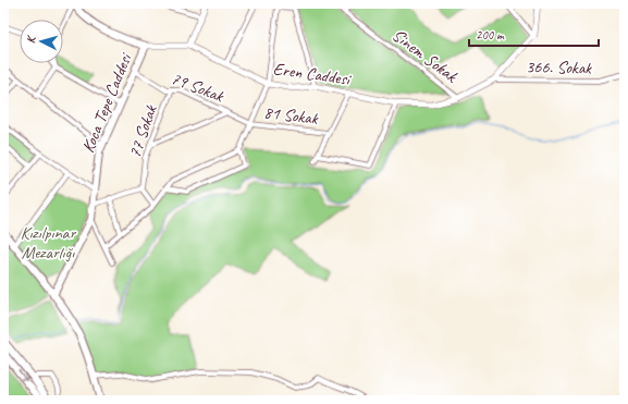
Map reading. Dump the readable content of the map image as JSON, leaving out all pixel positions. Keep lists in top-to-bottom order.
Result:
{
  "streets": {
    "main road": ["Eren Caddesi", "Koca Tepe Caddesi"],
    "street": [
      "Sinem Sokak",
      "366. Sokak",
      "79 Sokak",
      "81 Sokak",
      "77 Sokak"
    ]
  },
  "crossings": [
    ["Sinem Sokak", "Eren Caddesi"],
    ["366. Sokak", "Eren Caddesi"],
    ["Eren Caddesi", "Koca Tepe Caddesi"],
    ["79 Sokak", "Koca Tepe Caddesi"],
    ["79 Sokak", "81 Sokak"],
    ["79 Sokak", "77 Sokak"]
  ],
  "parks": ["Kızılpınar Mezarlığı"],
  "scale_bar": "200 m",
  "north": "left"
}
